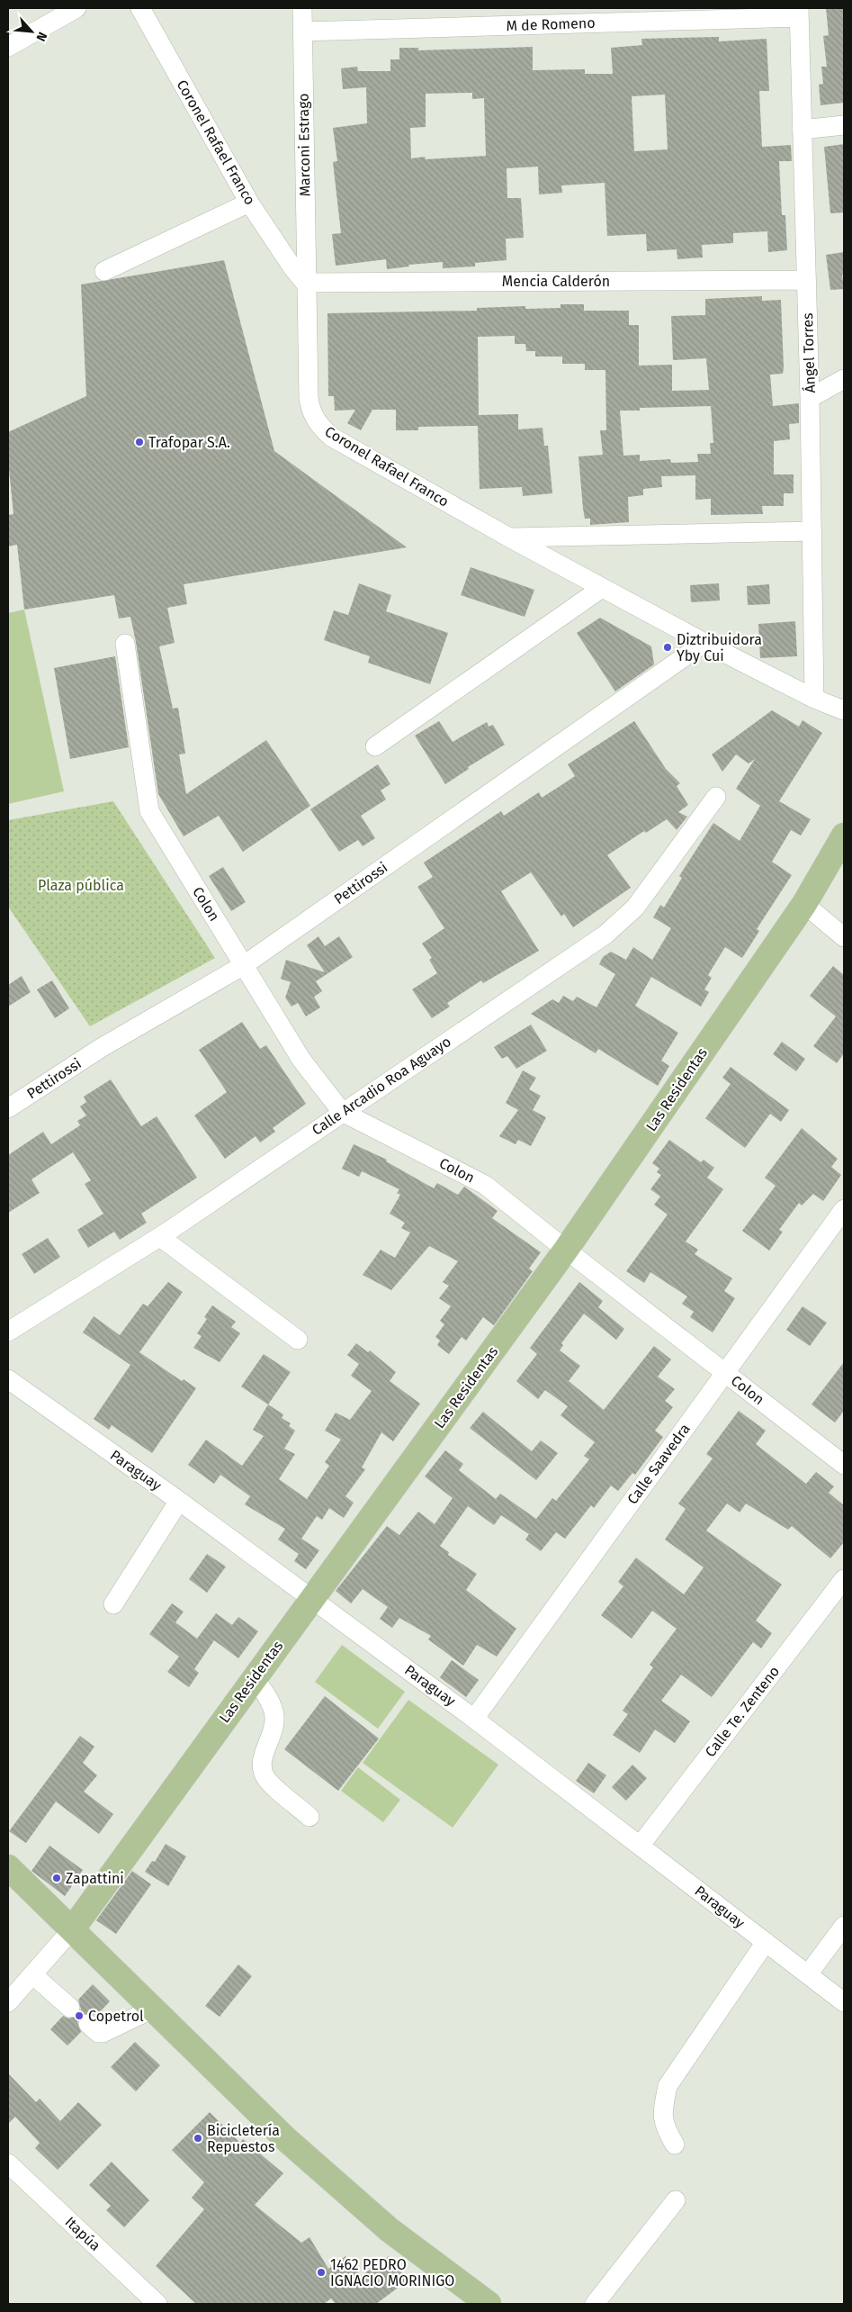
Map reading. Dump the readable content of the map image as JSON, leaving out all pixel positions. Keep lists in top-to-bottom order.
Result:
{
  "streets": {
    "main road": ["Las Residentas"],
    "street": [
      "M de Romeno",
      "Coronel Rafael Franco",
      "Marconi Estrago",
      "Mencia Calderón",
      "Ángel Torres",
      "Pettirossi",
      "Colon",
      "Calle Arcadio Roa Aguayo",
      "Calle Saavedra",
      "Paraguay",
      "Calle Te. Zenteno",
      "Itapúa"
    ]
  },
  "crossings": [
    ["M de Romeno", "Marconi Estrago"],
    ["M de Romeno", "Ángel Torres"],
    ["Coronel Rafael Franco", "Marconi Estrago"],
    ["Coronel Rafael Franco", "Mencia Calderón"],
    ["Coronel Rafael Franco", "Ángel Torres"],
    ["Coronel Rafael Franco", "Pettirossi"],
    ["Marconi Estrago", "Mencia Calderón"],
    ["Mencia Calderón", "Ángel Torres"],
    ["Pettirossi", "Colon"],
    ["Colon", "Calle Arcadio Roa Aguayo"],
    ["Colon", "Las Residentas"],
    ["Colon", "Calle Saavedra"],
    ["Las Residentas", "Paraguay"],
    ["Calle Saavedra", "Paraguay"],
    ["Paraguay", "Calle Te. Zenteno"]
  ],
  "parks": ["Plaza pública"],
  "places": [
    "Trafopar S.A.",
    "Diztribuidora Yby Cui",
    "Zapattini",
    "Copetrol",
    "Bicicletería Repuestos",
    "1462 PEDRO IGNACIO MORINIGO"
  ],
  "north": "bottom right"
}
